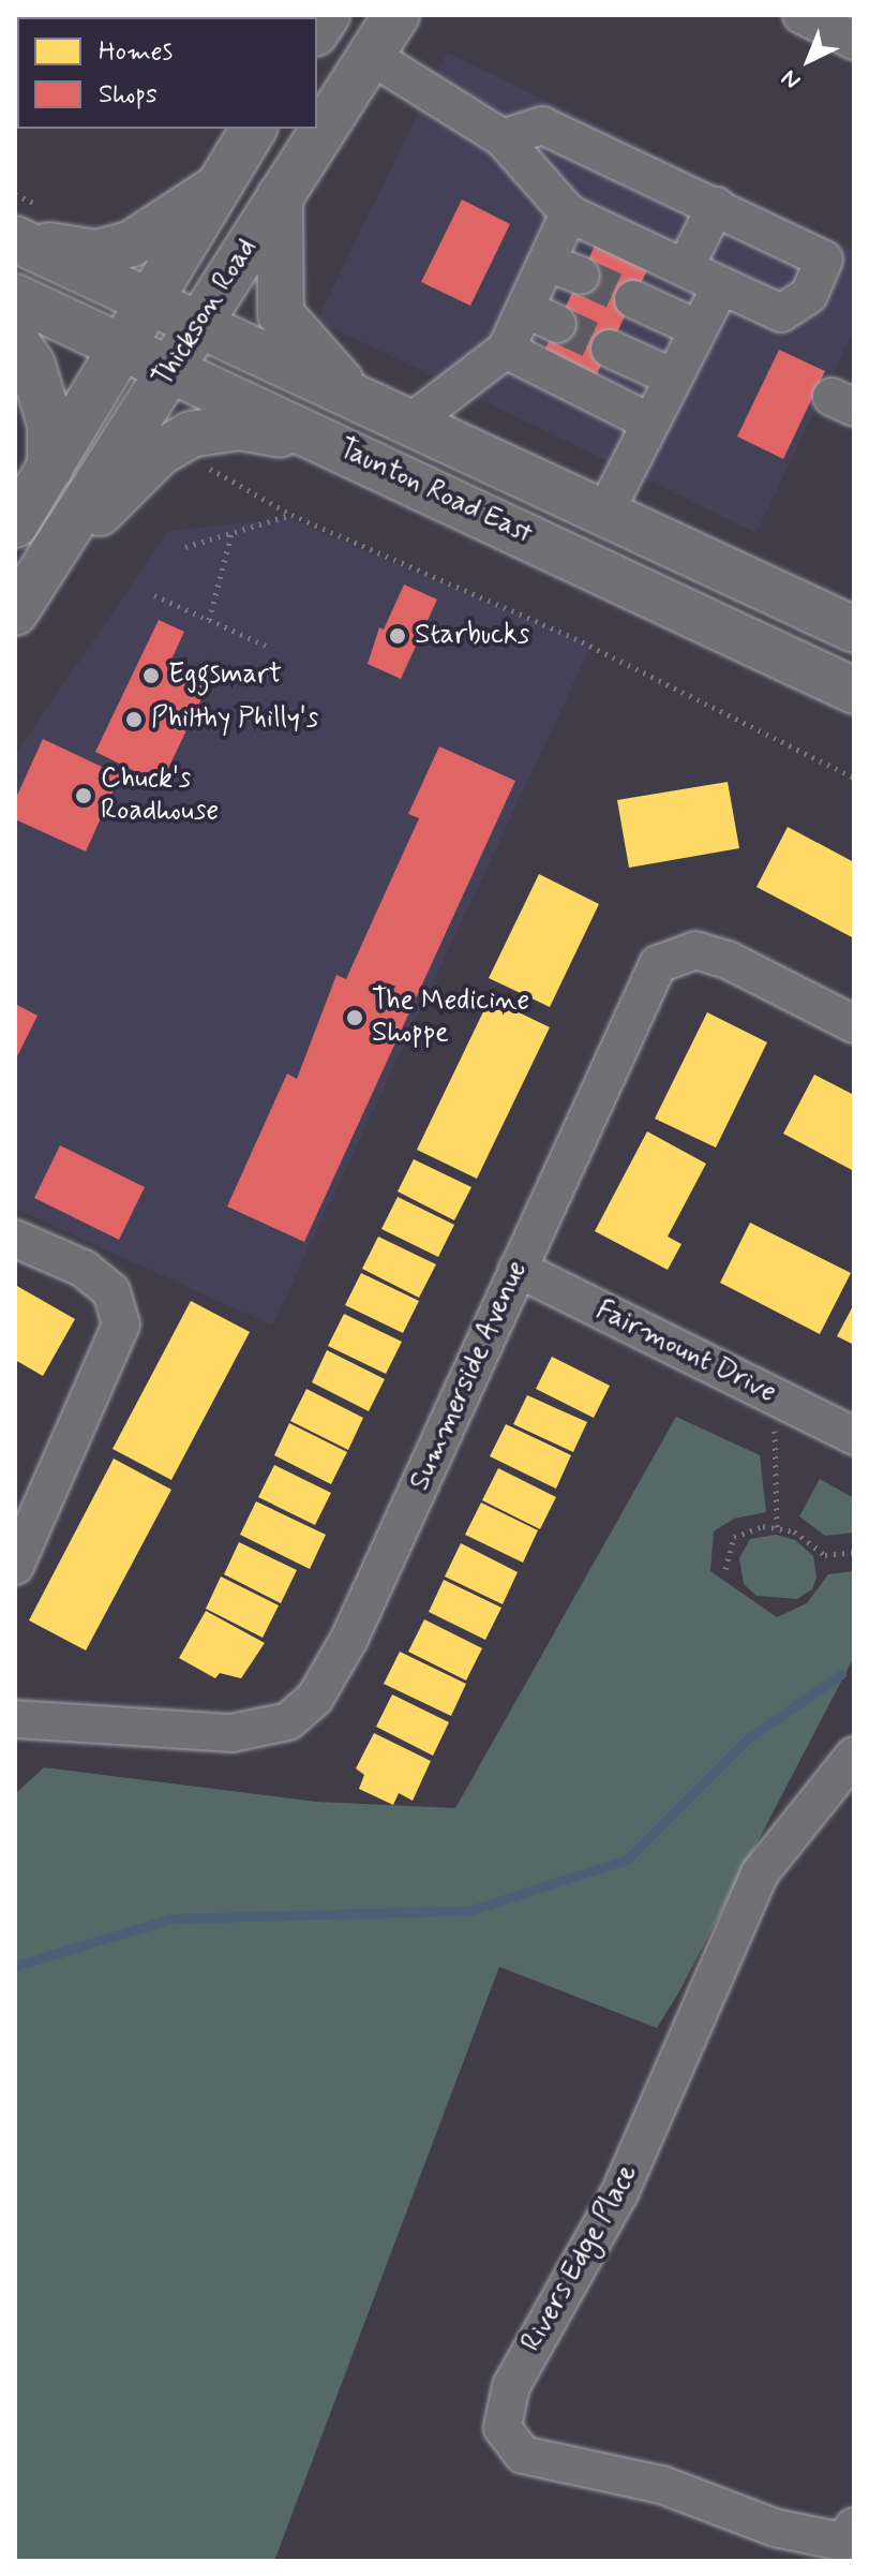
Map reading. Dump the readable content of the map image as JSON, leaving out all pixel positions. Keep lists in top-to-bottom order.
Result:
{
  "streets": {
    "main road": ["Thickson Road", "Taunton Road East"],
    "street": ["Fairmount Drive", "Summerside Avenue", "Rivers Edge Place"]
  },
  "crossings": [
    ["Thickson Road", "Taunton Road East"],
    ["Fairmount Drive", "Summerside Avenue"]
  ],
  "places": [
    "Starbucks",
    "Eggsmart",
    "Philthy Philly's",
    "Chuck's Roadhouse",
    "The Medicine Shoppe"
  ],
  "legend": ["Homes", "Shops"],
  "north": "bottom left"
}
